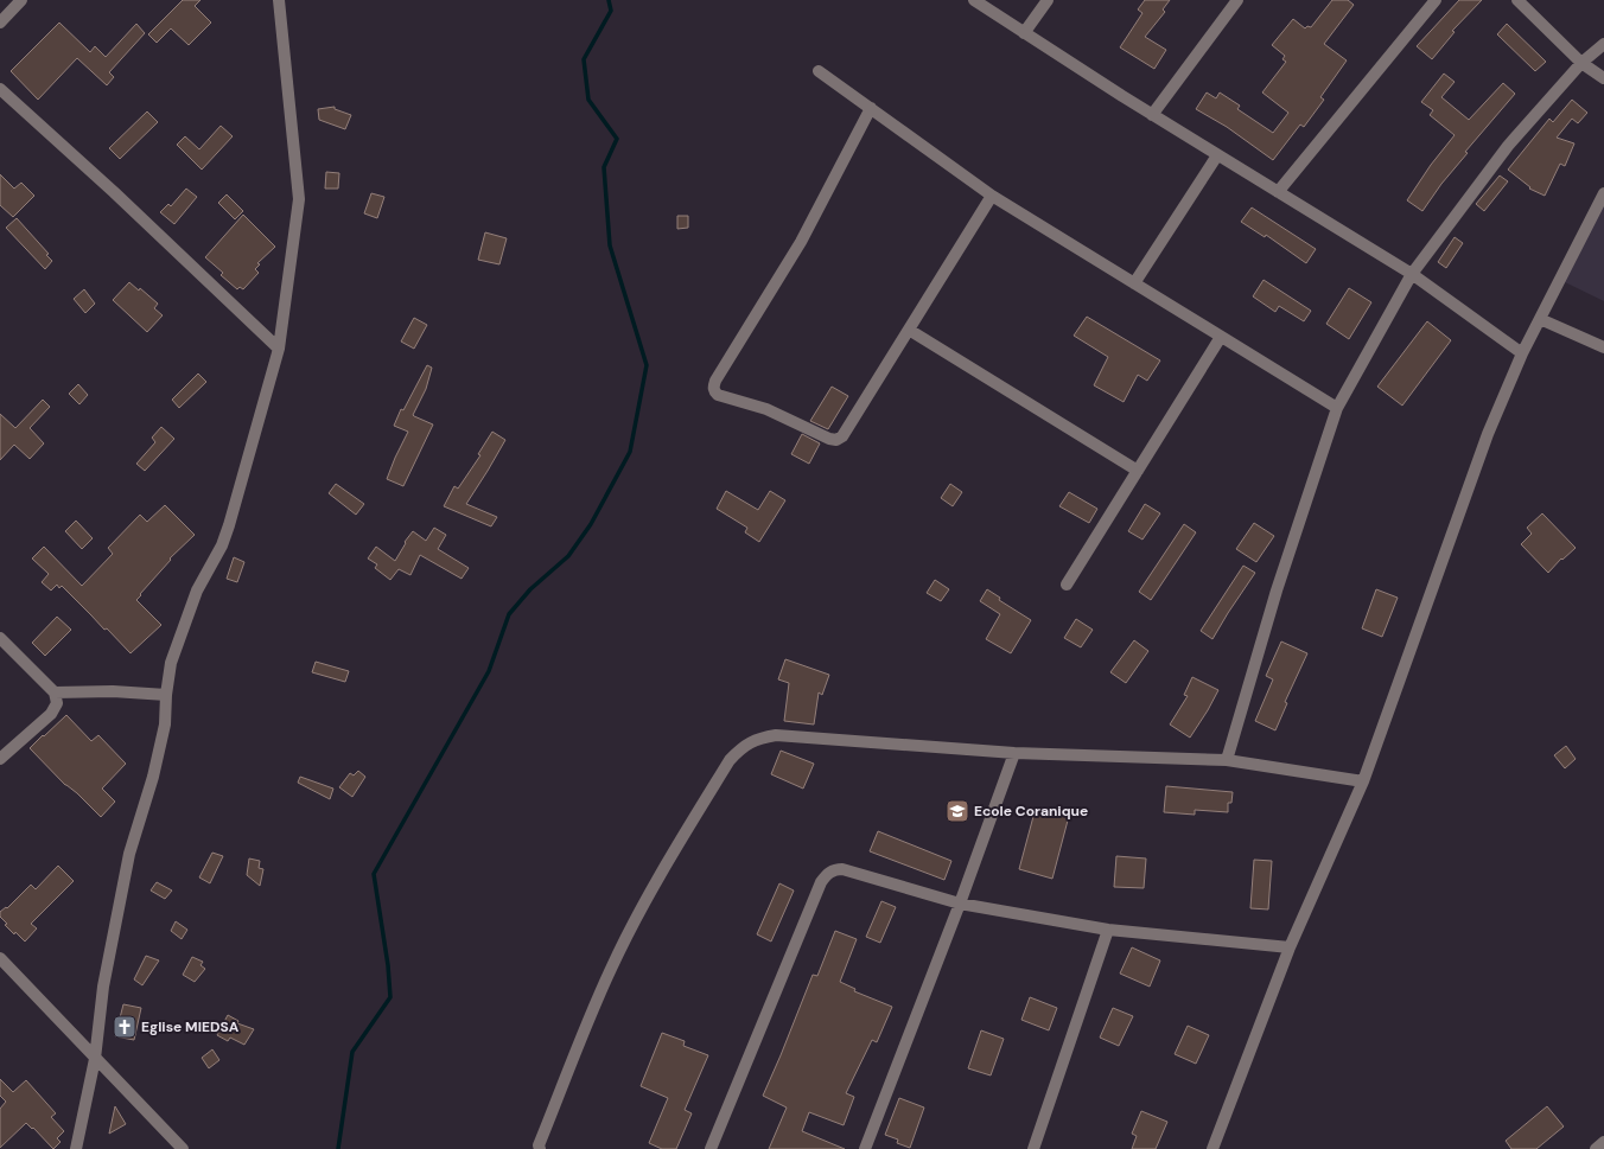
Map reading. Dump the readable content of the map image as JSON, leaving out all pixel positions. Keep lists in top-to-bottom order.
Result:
{
  "places": {
    "school or university": ["Ecole Coranique"],
    "church": ["Eglise MIEDSA"]
  }
}
